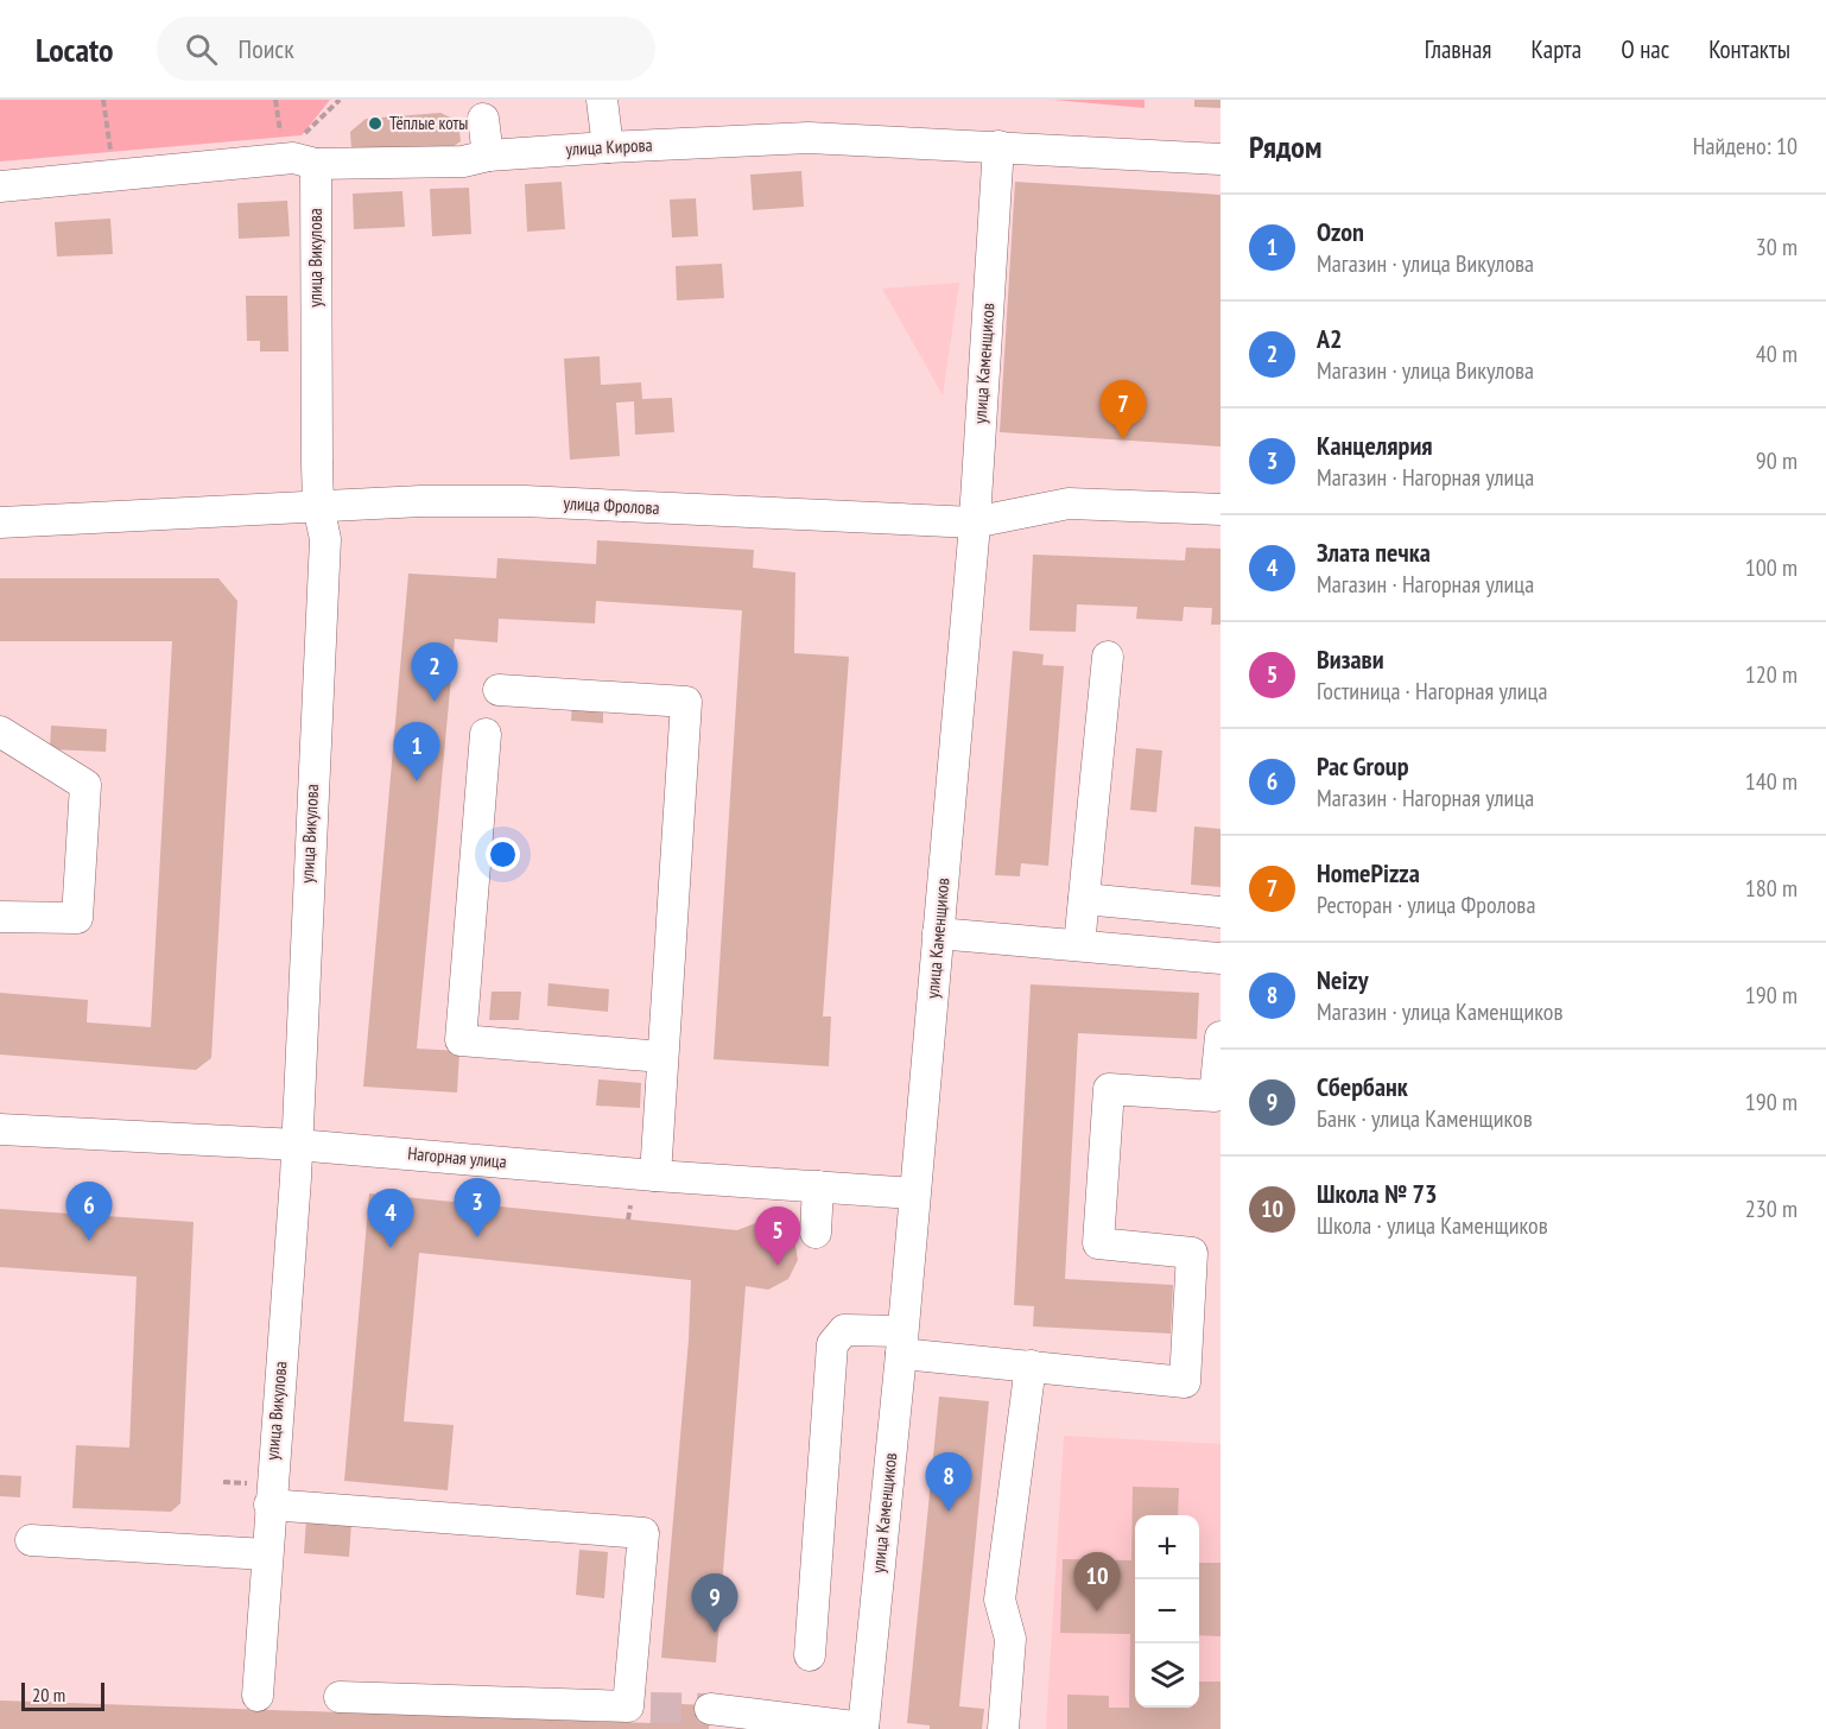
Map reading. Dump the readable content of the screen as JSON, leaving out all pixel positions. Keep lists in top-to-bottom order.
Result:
{
  "streets": {
    "street": [
      "улица Кирова",
      "улица Викулова",
      "улица Каменщиков",
      "улица Фролова",
      "Нагорная улица"
    ]
  },
  "crossings": [
    ["улица Кирова", "улица Викулова"],
    ["улица Кирова", "улица Каменщиков"],
    ["улица Викулова", "улица Фролова"],
    ["улица Викулова", "Нагорная улица"],
    ["улица Каменщиков", "улица Фролова"],
    ["улица Каменщиков", "Нагорная улица"]
  ],
  "places": ["Тёплые коты"],
  "scale_bar": "20 m",
  "page": {
    "header": "Locato",
    "search": "Поиск",
    "nav": [
      "Главная",
      "Карта",
      "О нас",
      "Контакты"
    ],
    "heading": ["Рядом", "Найдено: 10"],
    "list": [
      {
        "mark": "1",
        "name": "Ozon",
        "note": "Магазин · улица Викулова",
        "value": "30 m"
      },
      {
        "mark": "2",
        "name": "А2",
        "note": "Магазин · улица Викулова",
        "value": "40 m"
      },
      {
        "mark": "3",
        "name": "Канцелярия",
        "note": "Магазин · Нагорная улица",
        "value": "90 m"
      },
      {
        "mark": "4",
        "name": "Злата печка",
        "note": "Магазин · Нагорная улица",
        "value": "100 m"
      },
      {
        "mark": "5",
        "name": "Визави",
        "note": "Гостиница · Нагорная улица",
        "value": "120 m"
      },
      {
        "mark": "6",
        "name": "Pac Group",
        "note": "Магазин · Нагорная улица",
        "value": "140 m"
      },
      {
        "mark": "7",
        "name": "HomePizza",
        "note": "Ресторан · улица Фролова",
        "value": "180 m"
      },
      {
        "mark": "8",
        "name": "Neizy",
        "note": "Магазин · улица Каменщиков",
        "value": "190 m"
      },
      {
        "mark": "9",
        "name": "Сбербанк",
        "note": "Банк · улица Каменщиков",
        "value": "190 m"
      },
      {
        "mark": "10",
        "name": "Школа № 73",
        "note": "Школа · улица Каменщиков",
        "value": "230 m"
      }
    ],
    "pins": [
      "7",
      "2",
      "1",
      "3",
      "6",
      "4",
      "5",
      "8",
      "10",
      "9"
    ],
    "map_buttons": ["+", "−"],
    "scale": "20 m"
  }
}
